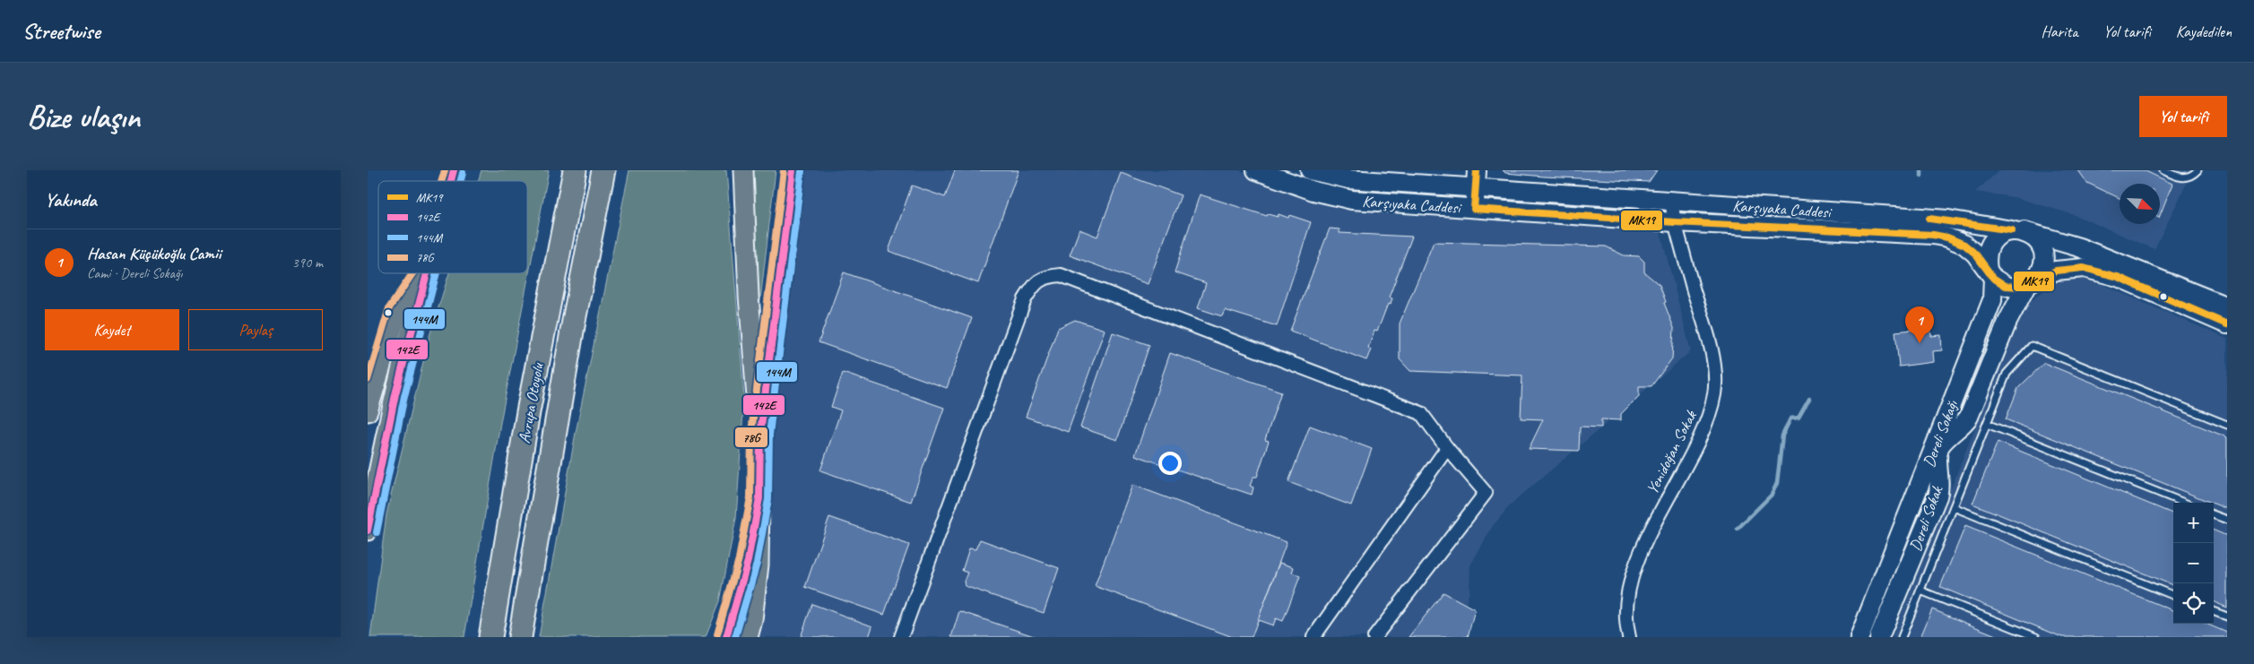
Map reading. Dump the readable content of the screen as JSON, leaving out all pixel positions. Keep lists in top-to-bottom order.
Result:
{
  "streets": {
    "highway": ["Avrupa Otoyolu"],
    "main road": ["Karşıyaka Caddesi", "Dereli Sokağı", "Dereli Sokak"],
    "street": ["Yenidoğan Sokak"]
  },
  "crossings": [
    ["Karşıyaka Caddesi", "Dereli Sokağı"],
    ["Karşıyaka Caddesi", "Yenidoğan Sokak"],
    ["Karşıyaka Caddesi", "Dereli Sokak"],
    ["Dereli Sokağı", "Dereli Sokak"]
  ],
  "lines": [
    "transit line MK19",
    "transit line 142E",
    "transit line 78G",
    "transit line 144M"
  ],
  "legend": [
    "MK19",
    "142E",
    "144M",
    "78G"
  ],
  "north": "bottom right",
  "page": {
    "header": "Streetwise",
    "nav": ["Harita", "Yol tarifi", "Kaydedilen"],
    "buttons": [
      "Yol tarifi",
      ["Kaydet", "Paylaş"]
    ],
    "title": "Bize ulaşın",
    "heading": "Yakında",
    "list": [
      {
        "mark": "1",
        "name": "Hasan Küçükoğlu Camii",
        "note": "Cami · Dereli Sokağı",
        "value": "390 m"
      }
    ],
    "pins": "1",
    "map_buttons": ["+", "−"]
  }
}
